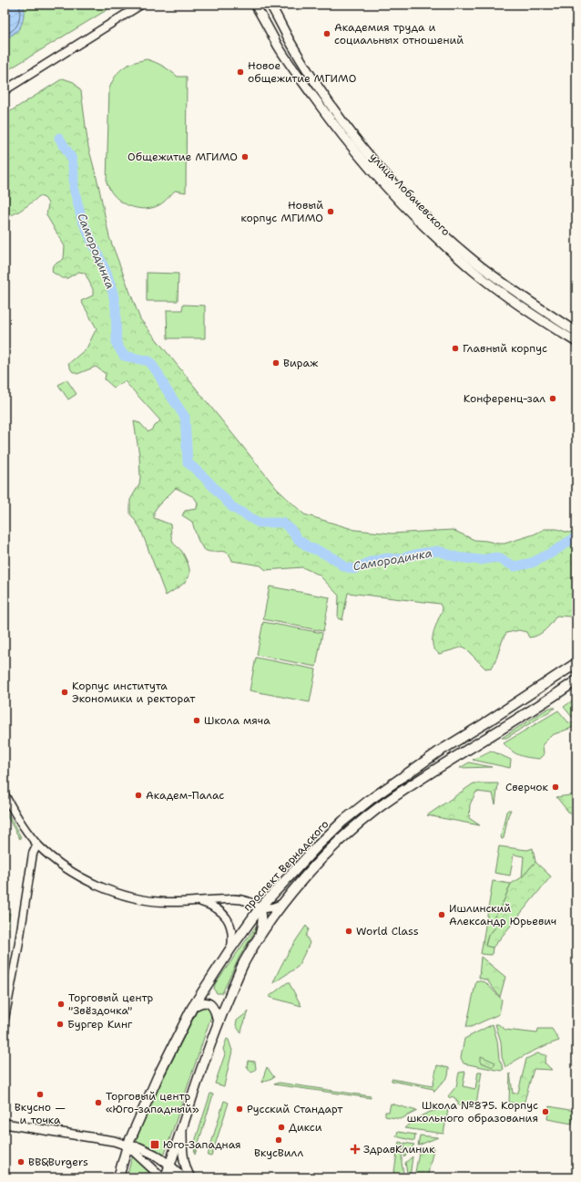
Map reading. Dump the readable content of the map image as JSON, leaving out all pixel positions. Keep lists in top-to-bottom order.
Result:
{
  "streets": {
    "main road": ["улица Лобачевского", "проспект Вернадского"]
  },
  "water": ["Самородинка"],
  "places": {
    "other": [
      "Академия труда и социальных отношений",
      "Новое общежитие МГИМО",
      "Общежитие МГИМО",
      "Новый корпус МГИМО",
      "Главный корпус",
      "Вираж",
      "Конференц-зал",
      "Корпус института Экономики и ректорат",
      "Школа мяча",
      "Сверчок",
      "Академ-Палас",
      "Ишлинский Александр Юрьевич",
      "World Class",
      "Торговый центр \"Звёздочка\"",
      "Бургер Кинг",
      "Вкусно — и точка",
      "Торговый центр «Юго-западный»",
      "Русский Стандарт",
      "Школа №875. Корпус школьного образования",
      "Дикси",
      "ВкусВилл",
      "BB&Burgers"
    ],
    "transit": ["Юго-Западная"],
    "health": ["ЗдравКлиник"]
  }
}
